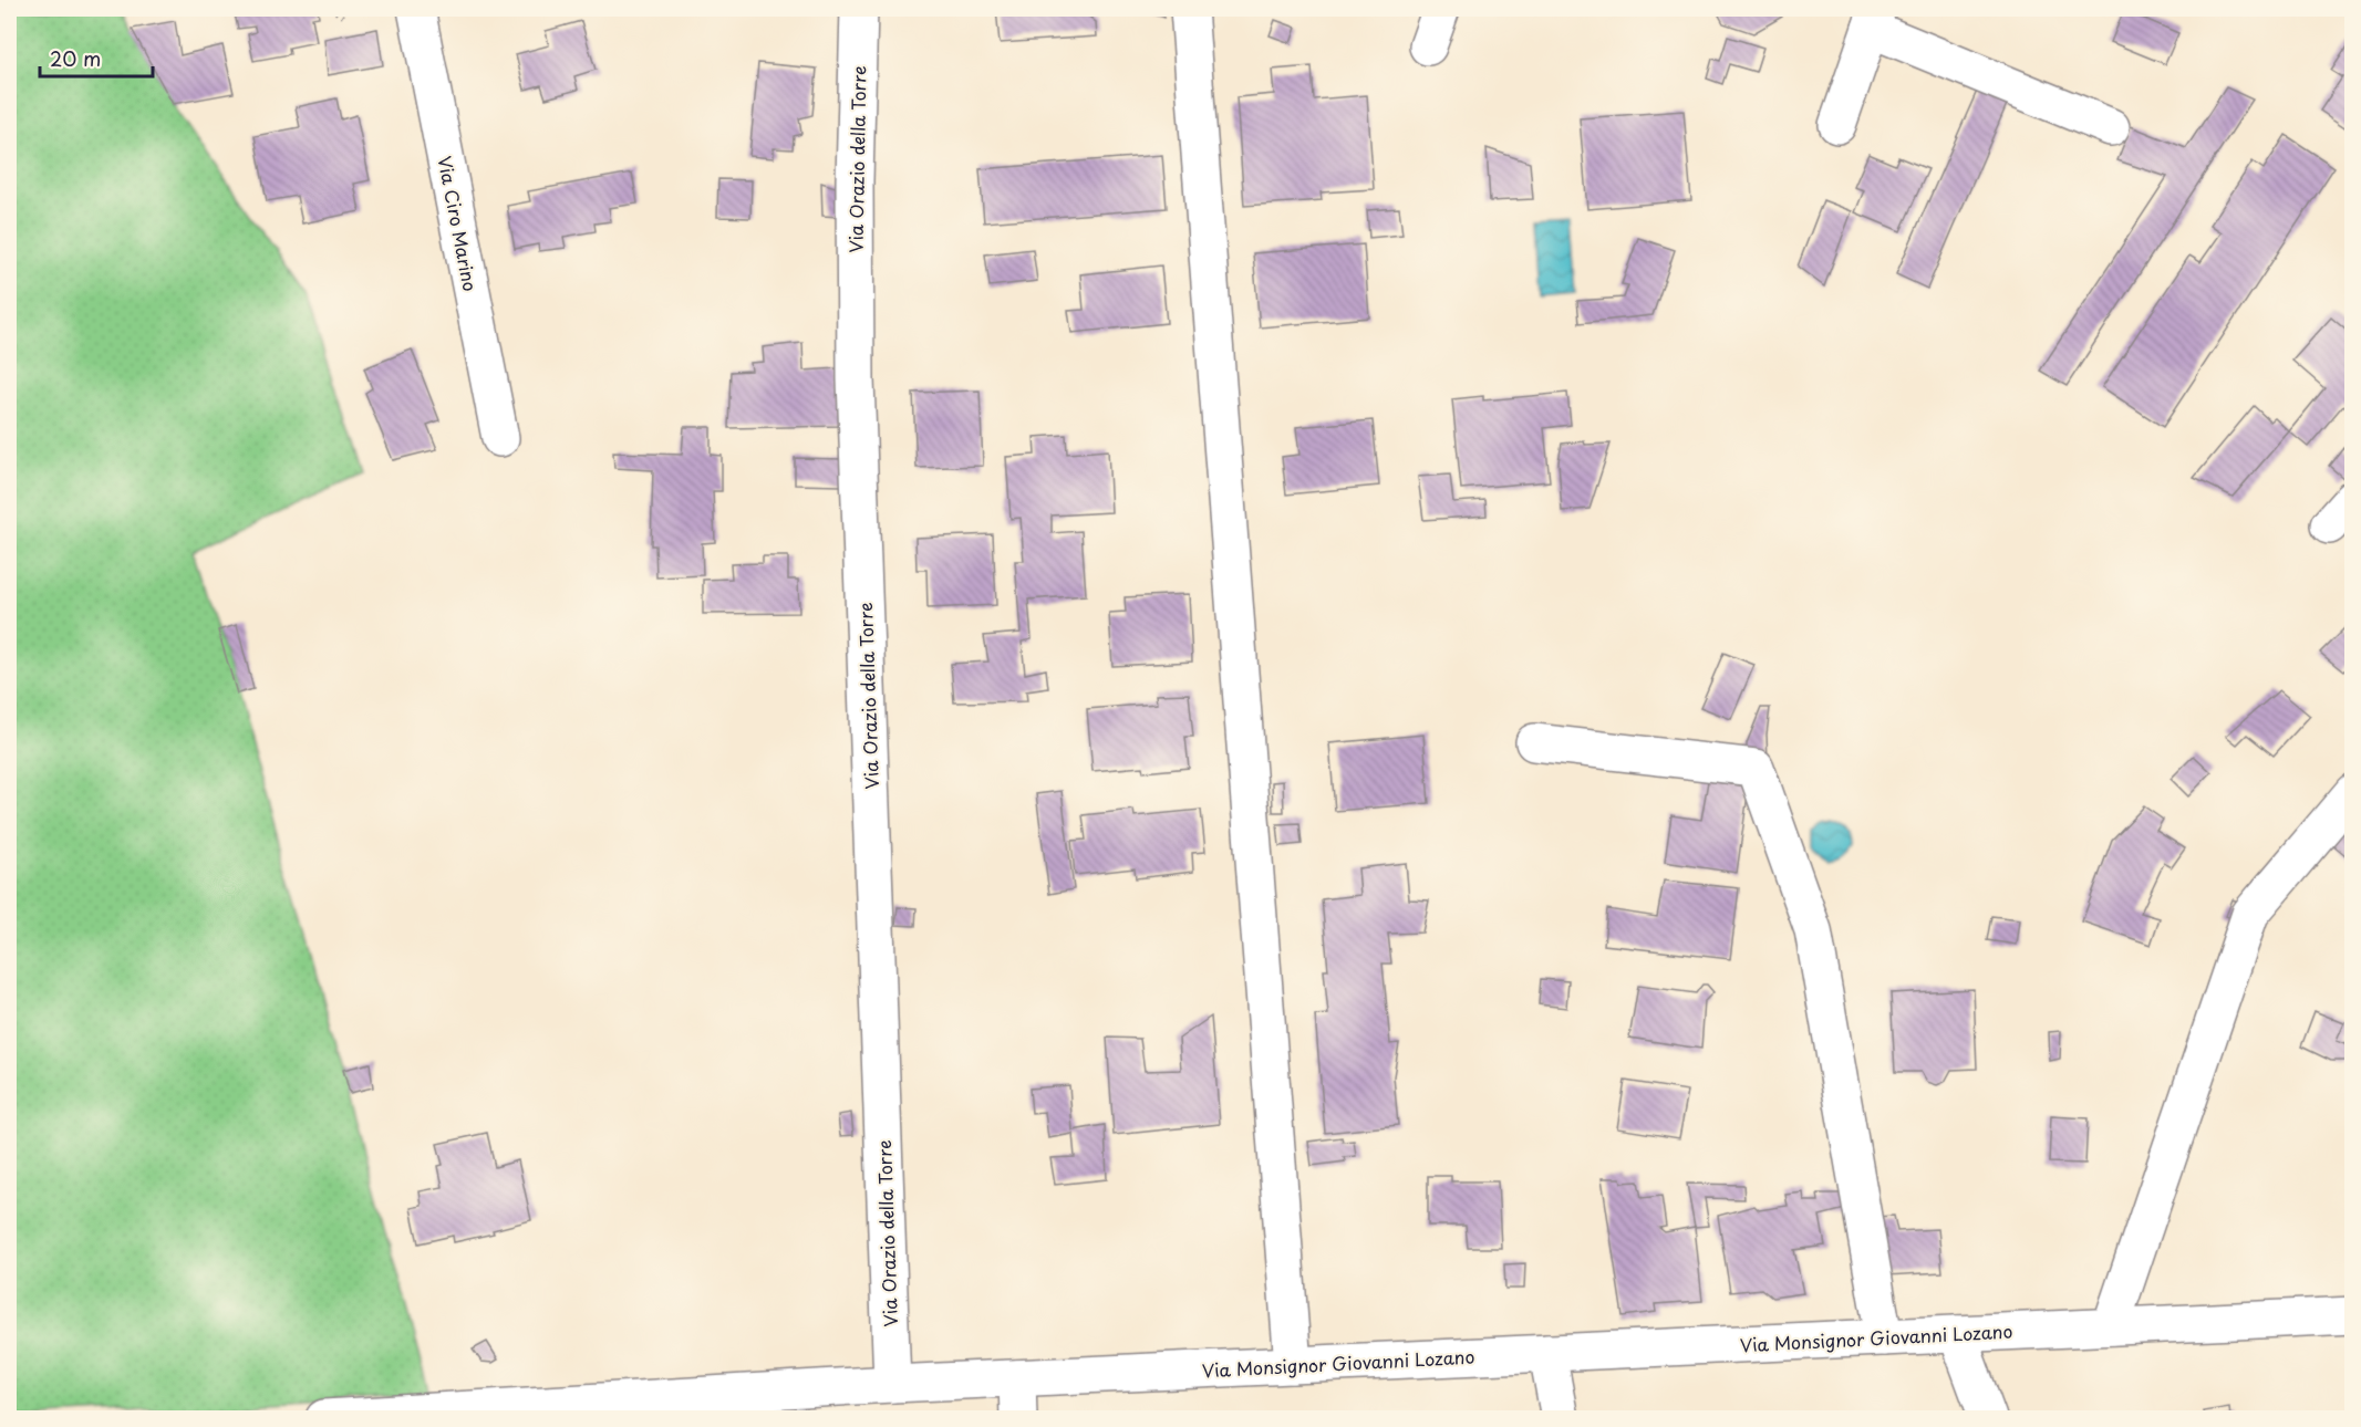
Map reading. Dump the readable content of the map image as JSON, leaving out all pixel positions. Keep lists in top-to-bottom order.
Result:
{
  "streets": {
    "street": ["Via Orazio della Torre", "Via Ciro Marino", "Via Monsignor Giovanni Lozano"]
  },
  "crossings": [
    ["Via Orazio della Torre", "Via Monsignor Giovanni Lozano"]
  ],
  "scale_bar": "20 m"
}
